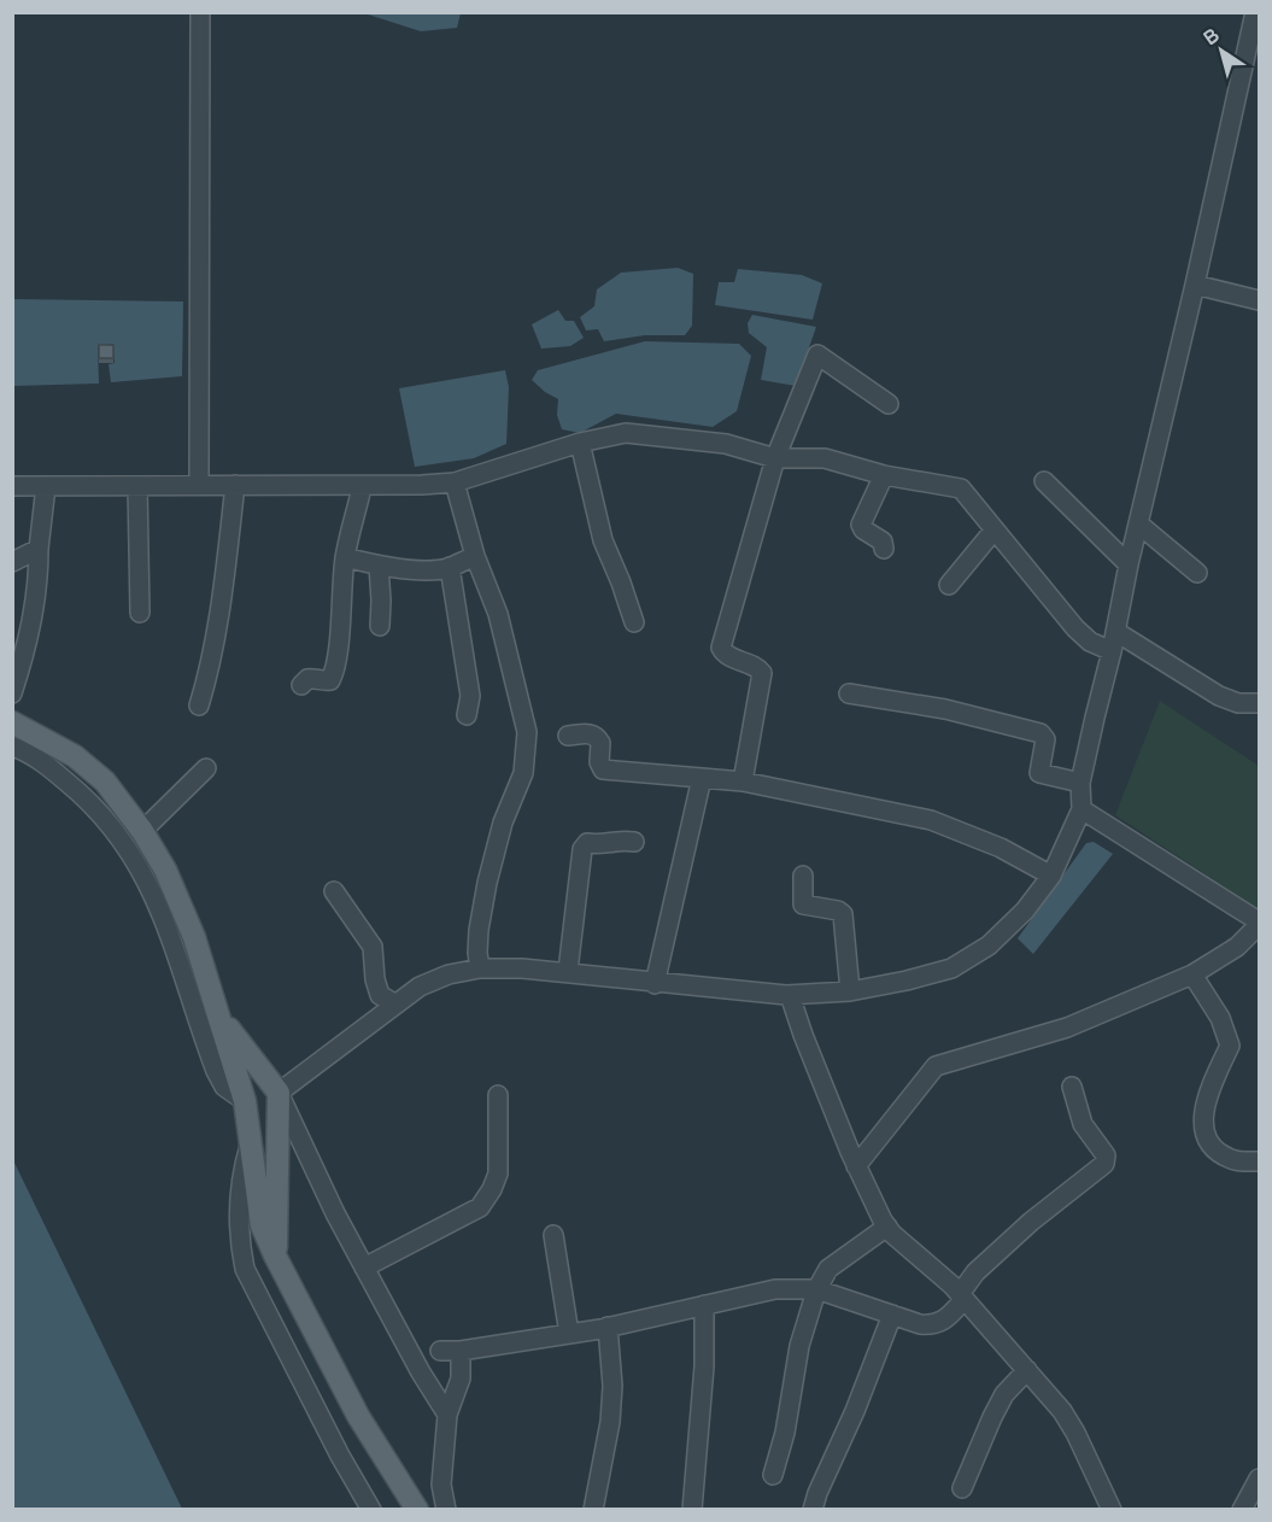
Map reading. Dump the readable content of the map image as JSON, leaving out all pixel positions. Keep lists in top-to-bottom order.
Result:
{
  "north": "top left"
}
